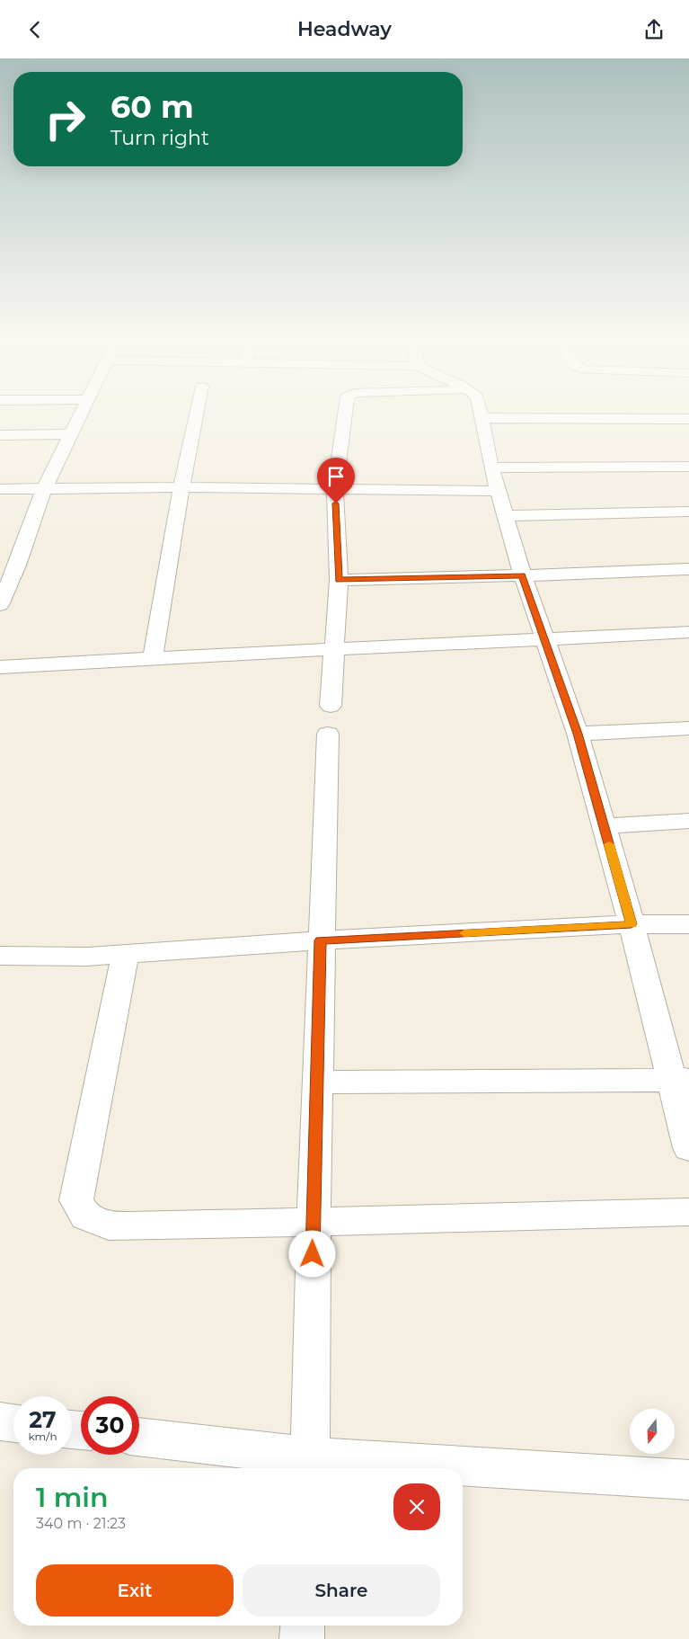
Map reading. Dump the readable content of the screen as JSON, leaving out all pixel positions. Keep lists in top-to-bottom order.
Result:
{
  "north": "bottom",
  "page": {
    "header": "Headway",
    "turn": ["60 m", "Turn right"],
    "speed": "27 km/h",
    "limit": "30",
    "heading": ["1 min", "340 m · 21:23"],
    "buttons": ["Exit", "Share"]
  }
}
